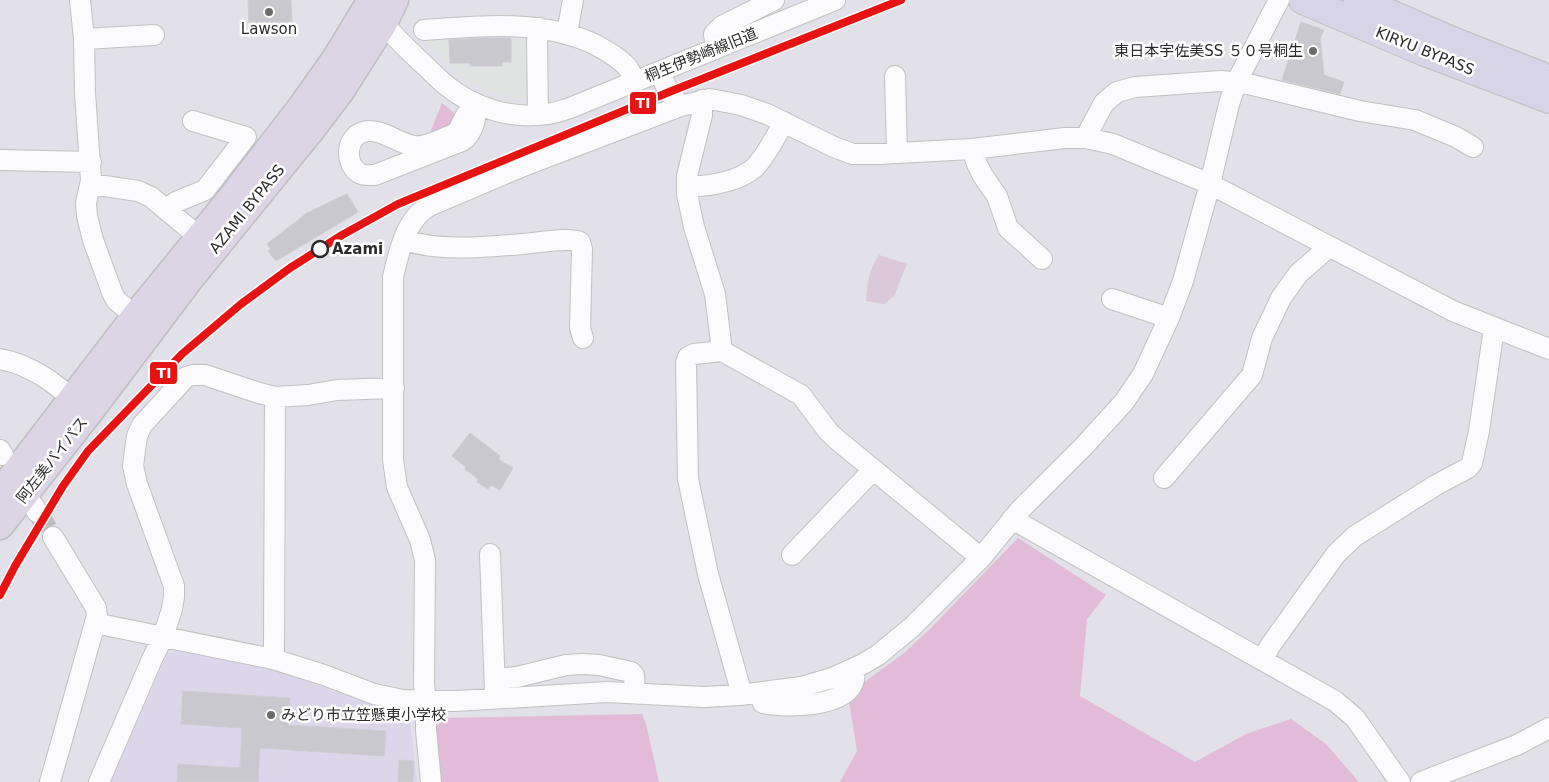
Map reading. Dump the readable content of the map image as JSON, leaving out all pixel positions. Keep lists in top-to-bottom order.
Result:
{
  "streets": {
    "highway": ["KIRYU BYPASS"],
    "main road": ["AZAMI BYPASS", "阿左美バイパス"],
    "street": ["桐生伊勢崎線旧道"]
  },
  "crossings": [
    ["桐生伊勢崎線旧道", "AZAMI BYPASS"],
    ["AZAMI BYPASS", "阿左美バイパス"]
  ],
  "places": [
    "Lawson",
    "東日本宇佐美SS ５０号桐生",
    "Azami",
    "みどり市立笠懸東小学校"
  ],
  "lines": ["transit line TI"]
}
